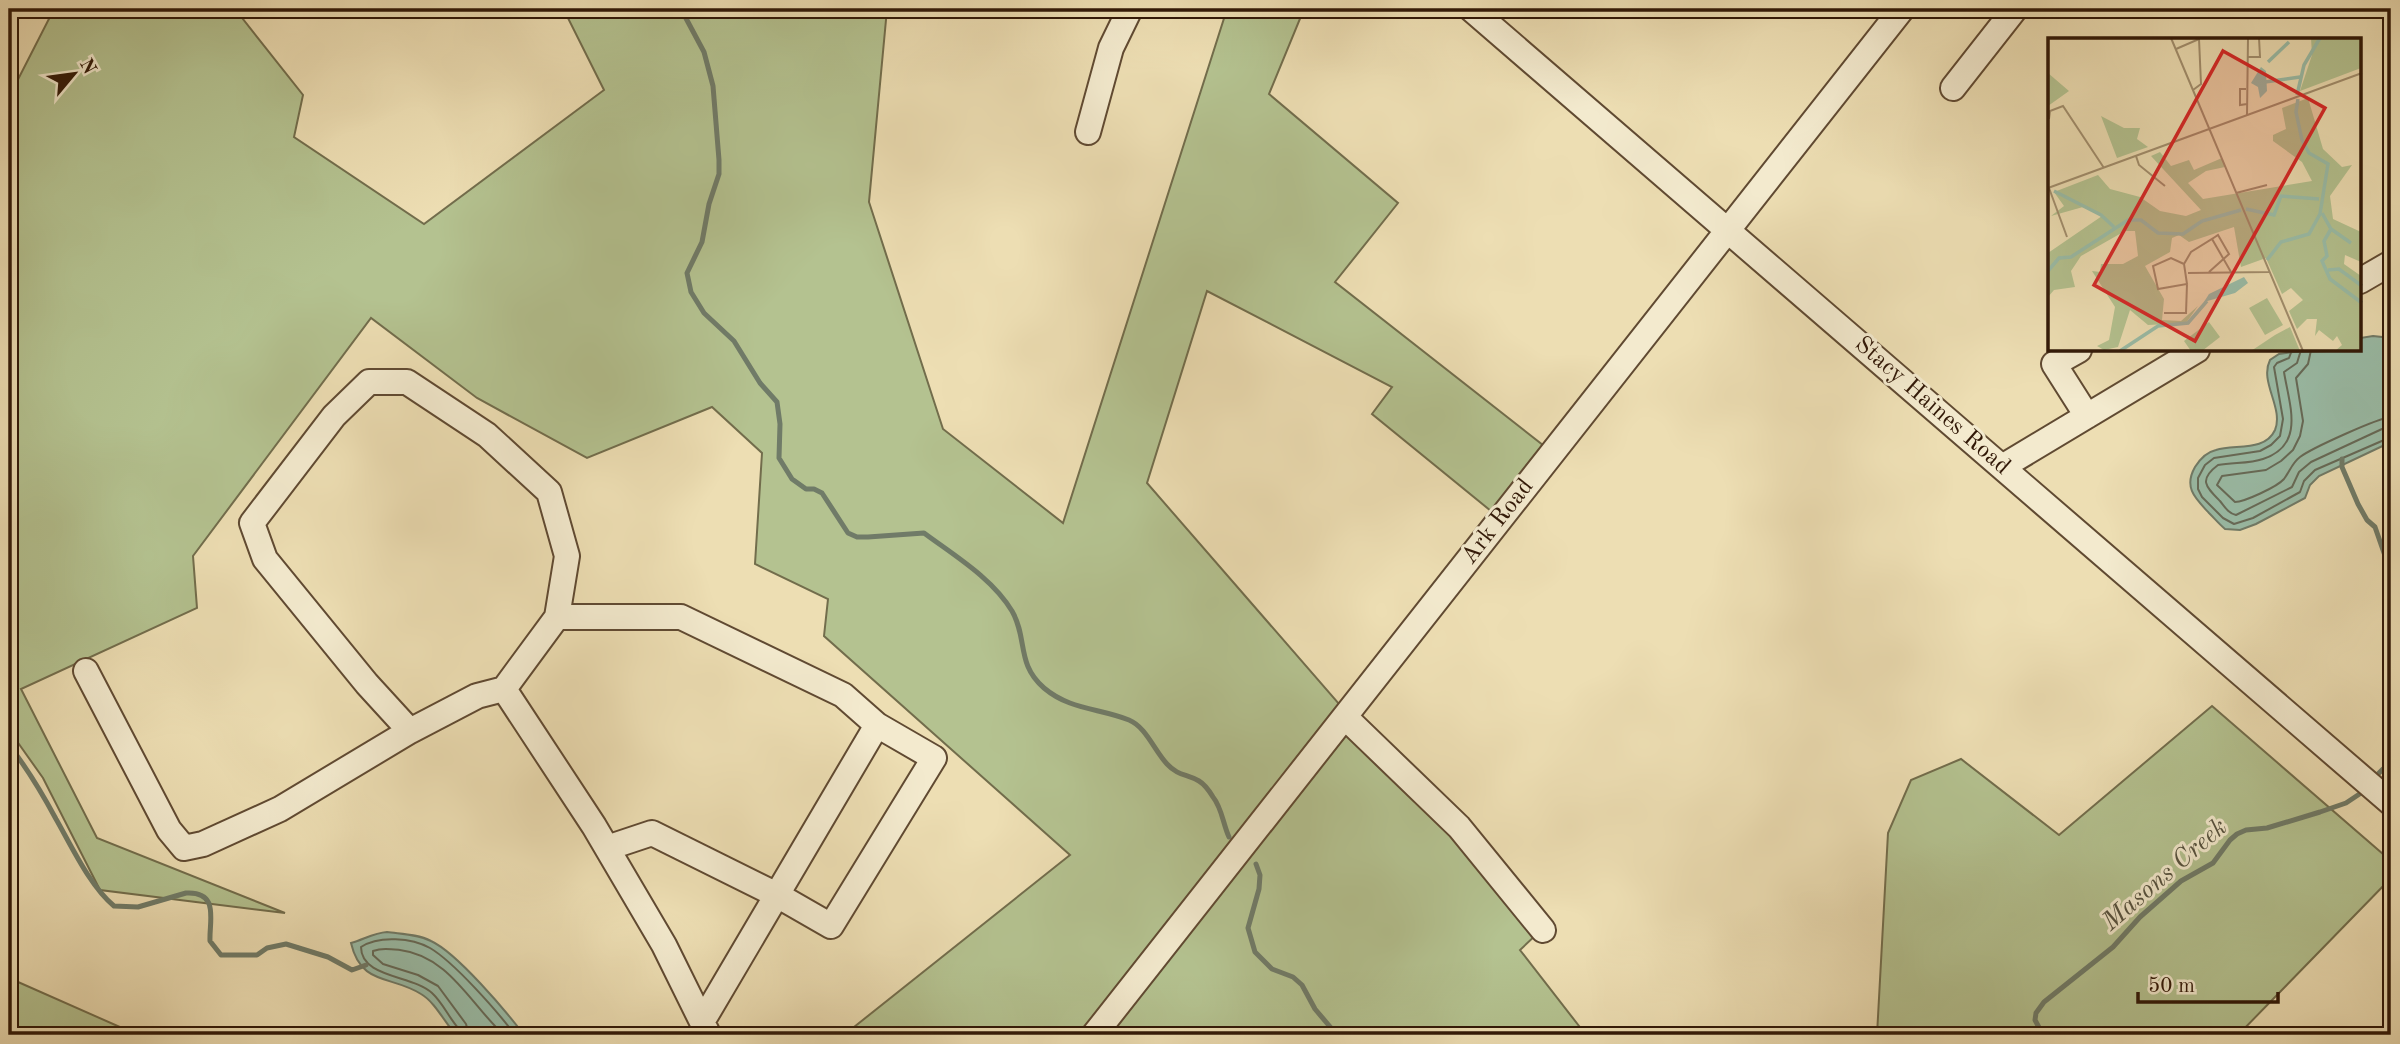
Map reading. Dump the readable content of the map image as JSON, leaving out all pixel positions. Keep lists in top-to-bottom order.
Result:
{
  "streets": {
    "street": ["Stacy Haines Road", "Ark Road"]
  },
  "crossings": [
    ["Stacy Haines Road", "Ark Road"]
  ],
  "water": ["Masons Creek"],
  "scale_bar": "50 m",
  "north": "top right"
}
